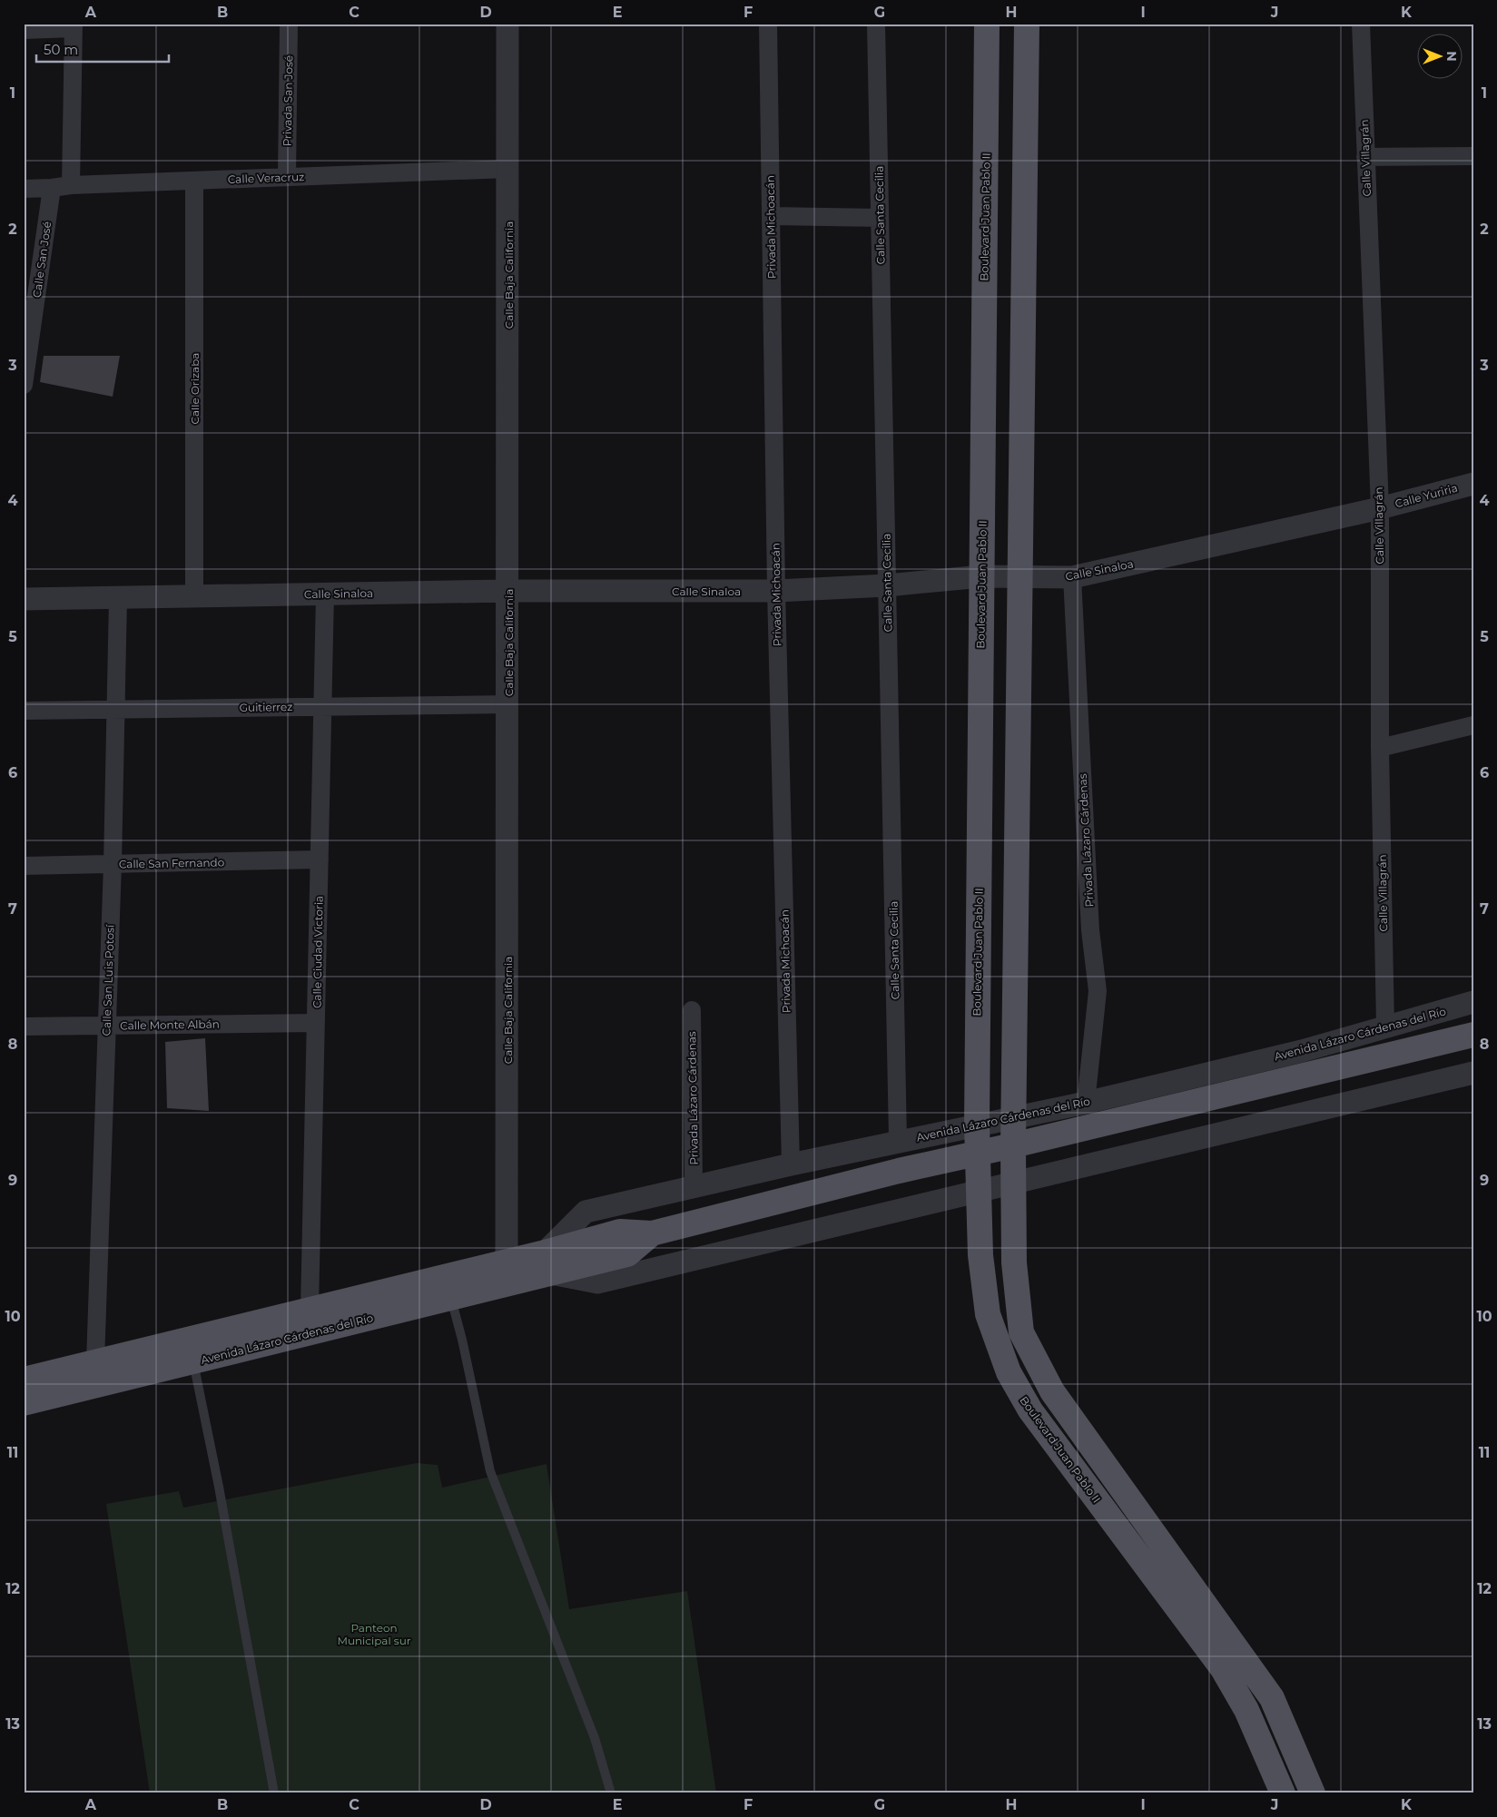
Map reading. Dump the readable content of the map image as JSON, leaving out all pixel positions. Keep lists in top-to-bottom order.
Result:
{
  "streets": {
    "main road": ["Boulevard Juan Pablo II", "Avenida Lázaro Cárdenas del Río"],
    "street": [
      "Privada San José",
      "Calle Villagrán",
      "Calle Veracruz",
      "Calle Santa Cecilia",
      "Privada Michoacán",
      "Calle San José",
      "Calle Baja California",
      "Calle Orizaba",
      "Calle Yuriria",
      "Calle Sinaloa",
      "Guitierrez",
      "Privada Lázaro Cárdenas",
      "Calle San Fernando",
      "Calle Ciudad Victoria",
      "Calle San Luis Potosí",
      "Calle Monte Albán"
    ]
  },
  "crossings": [
    ["Privada San José", "Calle Veracruz"],
    ["Calle Villagrán", "Calle Yuriria"],
    ["Calle Villagrán", "Calle Sinaloa"],
    ["Calle Villagrán", "Avenida Lázaro Cárdenas del Río"],
    ["Calle Veracruz", "Calle San José"],
    ["Calle Veracruz", "Calle Baja California"],
    ["Calle Veracruz", "Calle Orizaba"],
    ["Calle Santa Cecilia", "Calle Sinaloa"],
    ["Calle Santa Cecilia", "Avenida Lázaro Cárdenas del Río"],
    ["Boulevard Juan Pablo II", "Calle Sinaloa"],
    ["Boulevard Juan Pablo II", "Avenida Lázaro Cárdenas del Río"],
    ["Privada Michoacán", "Calle Sinaloa"],
    ["Privada Michoacán", "Avenida Lázaro Cárdenas del Río"],
    ["Calle Baja California", "Calle Sinaloa"],
    ["Calle Baja California", "Guitierrez"],
    ["Calle Baja California", "Avenida Lázaro Cárdenas del Río"],
    ["Calle Orizaba", "Calle Sinaloa"],
    ["Calle Yuriria", "Calle Sinaloa"],
    ["Calle Sinaloa", "Privada Lázaro Cárdenas"],
    ["Calle Sinaloa", "Calle Ciudad Victoria"],
    ["Calle Sinaloa", "Calle San Luis Potosí"],
    ["Guitierrez", "Calle Ciudad Victoria"],
    ["Guitierrez", "Calle San Luis Potosí"],
    ["Privada Lázaro Cárdenas", "Avenida Lázaro Cárdenas del Río"],
    ["Calle San Fernando", "Calle Ciudad Victoria"],
    ["Calle San Fernando", "Calle San Luis Potosí"],
    ["Calle Ciudad Victoria", "Calle Monte Albán"],
    ["Calle Ciudad Victoria", "Avenida Lázaro Cárdenas del Río"],
    ["Calle San Luis Potosí", "Calle Monte Albán"],
    ["Calle San Luis Potosí", "Avenida Lázaro Cárdenas del Río"]
  ],
  "parks": ["Panteon Municipal sur"],
  "scale_bar": "50 m",
  "north": "right",
  "grid": {
    "columns": [
      "A",
      "B",
      "C",
      "D",
      "E",
      "F",
      "G",
      "H",
      "I",
      "J",
      "K"
    ],
    "rows": [
      "1",
      "2",
      "3",
      "4",
      "5",
      "6",
      "7",
      "8",
      "9",
      "10",
      "11",
      "12",
      "13"
    ]
  }
}
